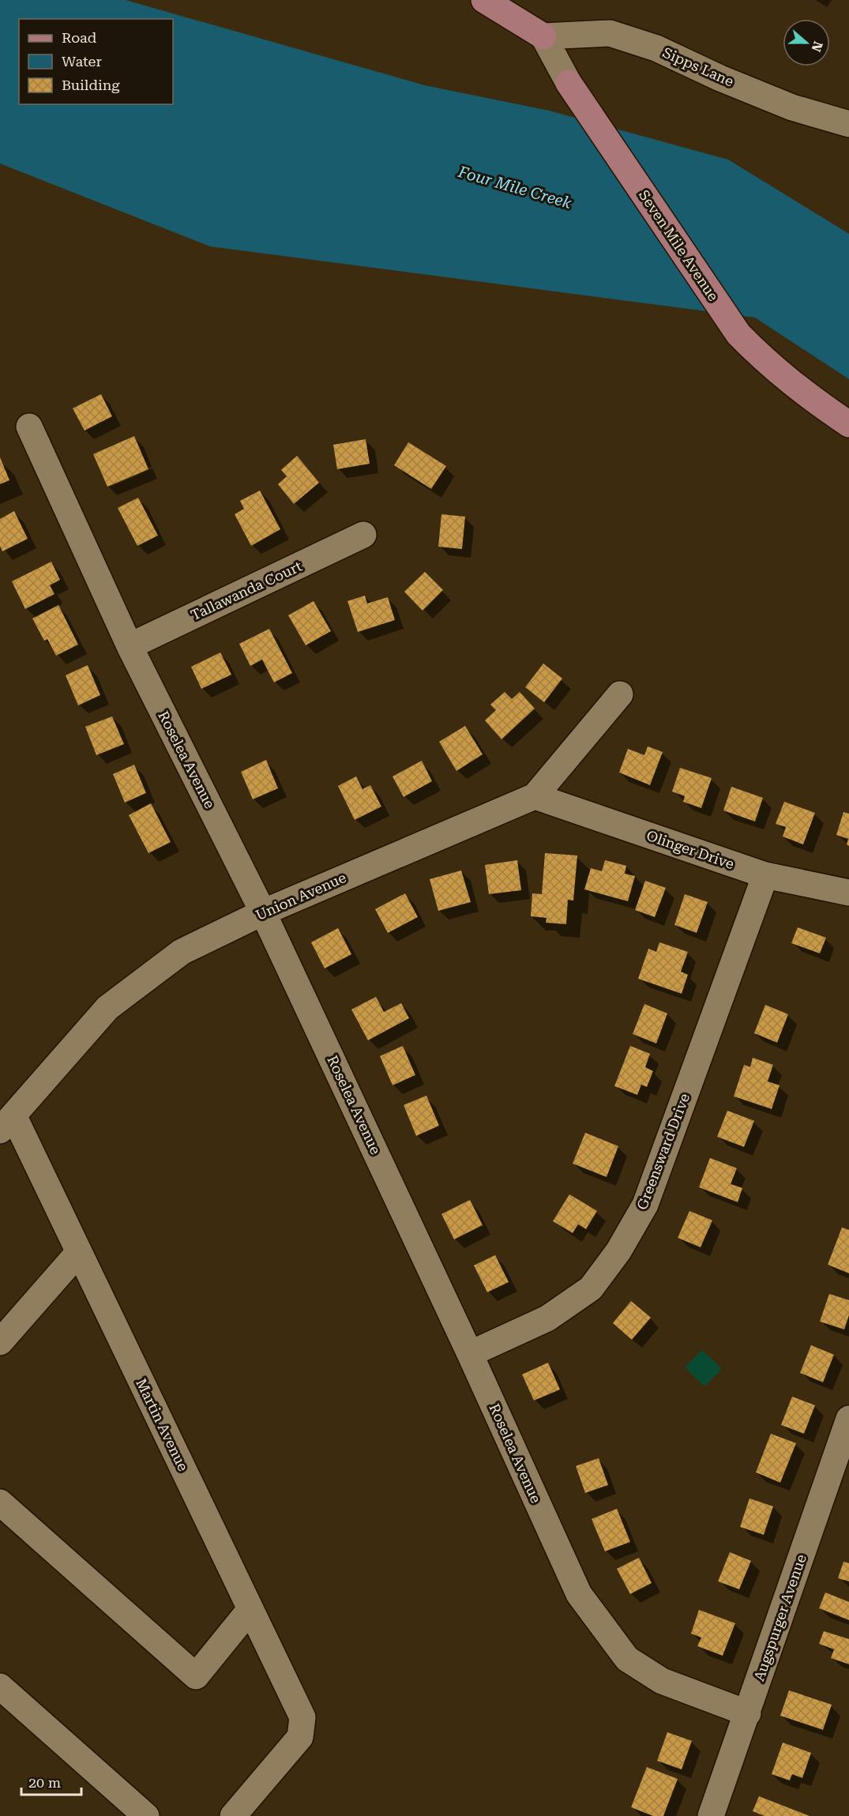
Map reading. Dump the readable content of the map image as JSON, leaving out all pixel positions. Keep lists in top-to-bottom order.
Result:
{
  "streets": {
    "main road": ["Seven Mile Avenue"],
    "street": [
      "Sipps Lane",
      "Tallawanda Court",
      "Roselea Avenue",
      "Olinger Drive",
      "Union Avenue",
      "Greensward Drive",
      "Martin Avenue",
      "Augspurger Avenue"
    ]
  },
  "crossings": [
    ["Sipps Lane", "Seven Mile Avenue"],
    ["Tallawanda Court", "Roselea Avenue"],
    ["Roselea Avenue", "Union Avenue"],
    ["Roselea Avenue", "Greensward Drive"],
    ["Roselea Avenue", "Augspurger Avenue"],
    ["Olinger Drive", "Union Avenue"],
    ["Olinger Drive", "Greensward Drive"],
    ["Union Avenue", "Martin Avenue"]
  ],
  "water": ["Four Mile Creek"],
  "legend": ["Road", "Water", "Building"],
  "scale_bar": "20 m",
  "north": "right"
}
